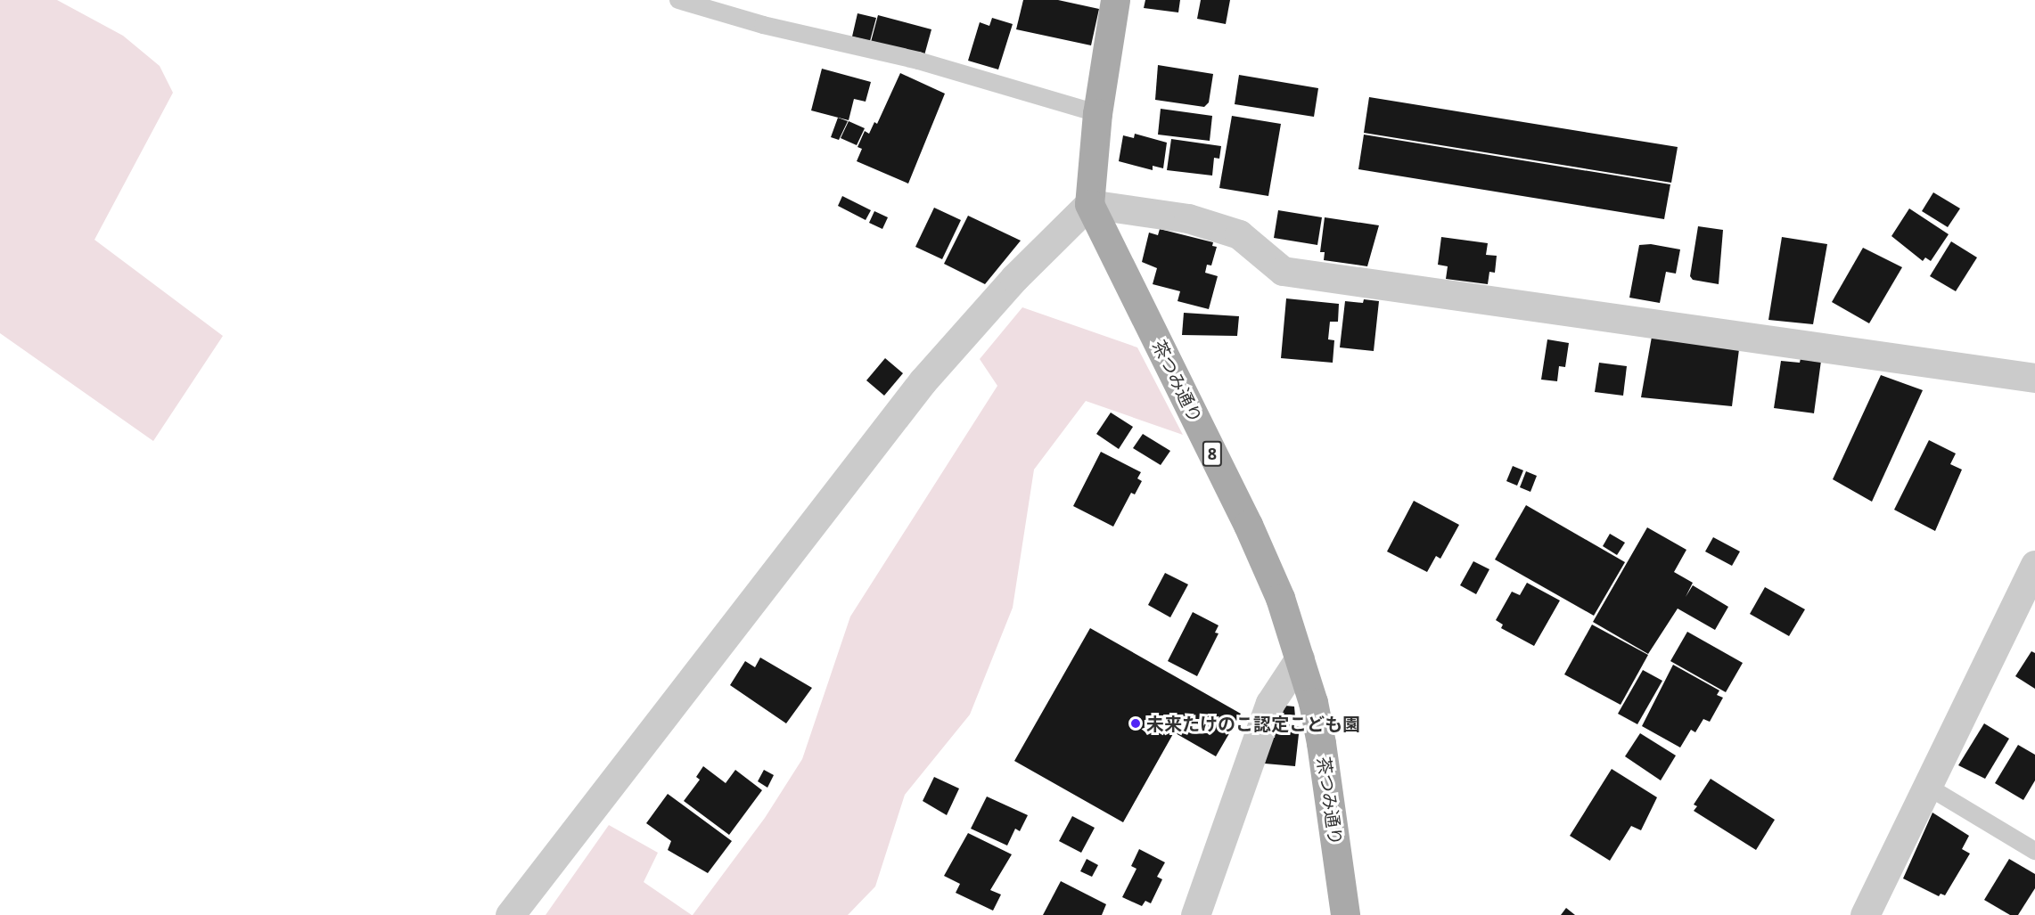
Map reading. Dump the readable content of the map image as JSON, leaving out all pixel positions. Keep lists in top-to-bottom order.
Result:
{
  "streets": {
    "main road": ["茶つみ通り", "8"]
  },
  "places": ["未来たけのこ認定こども園"]
}
